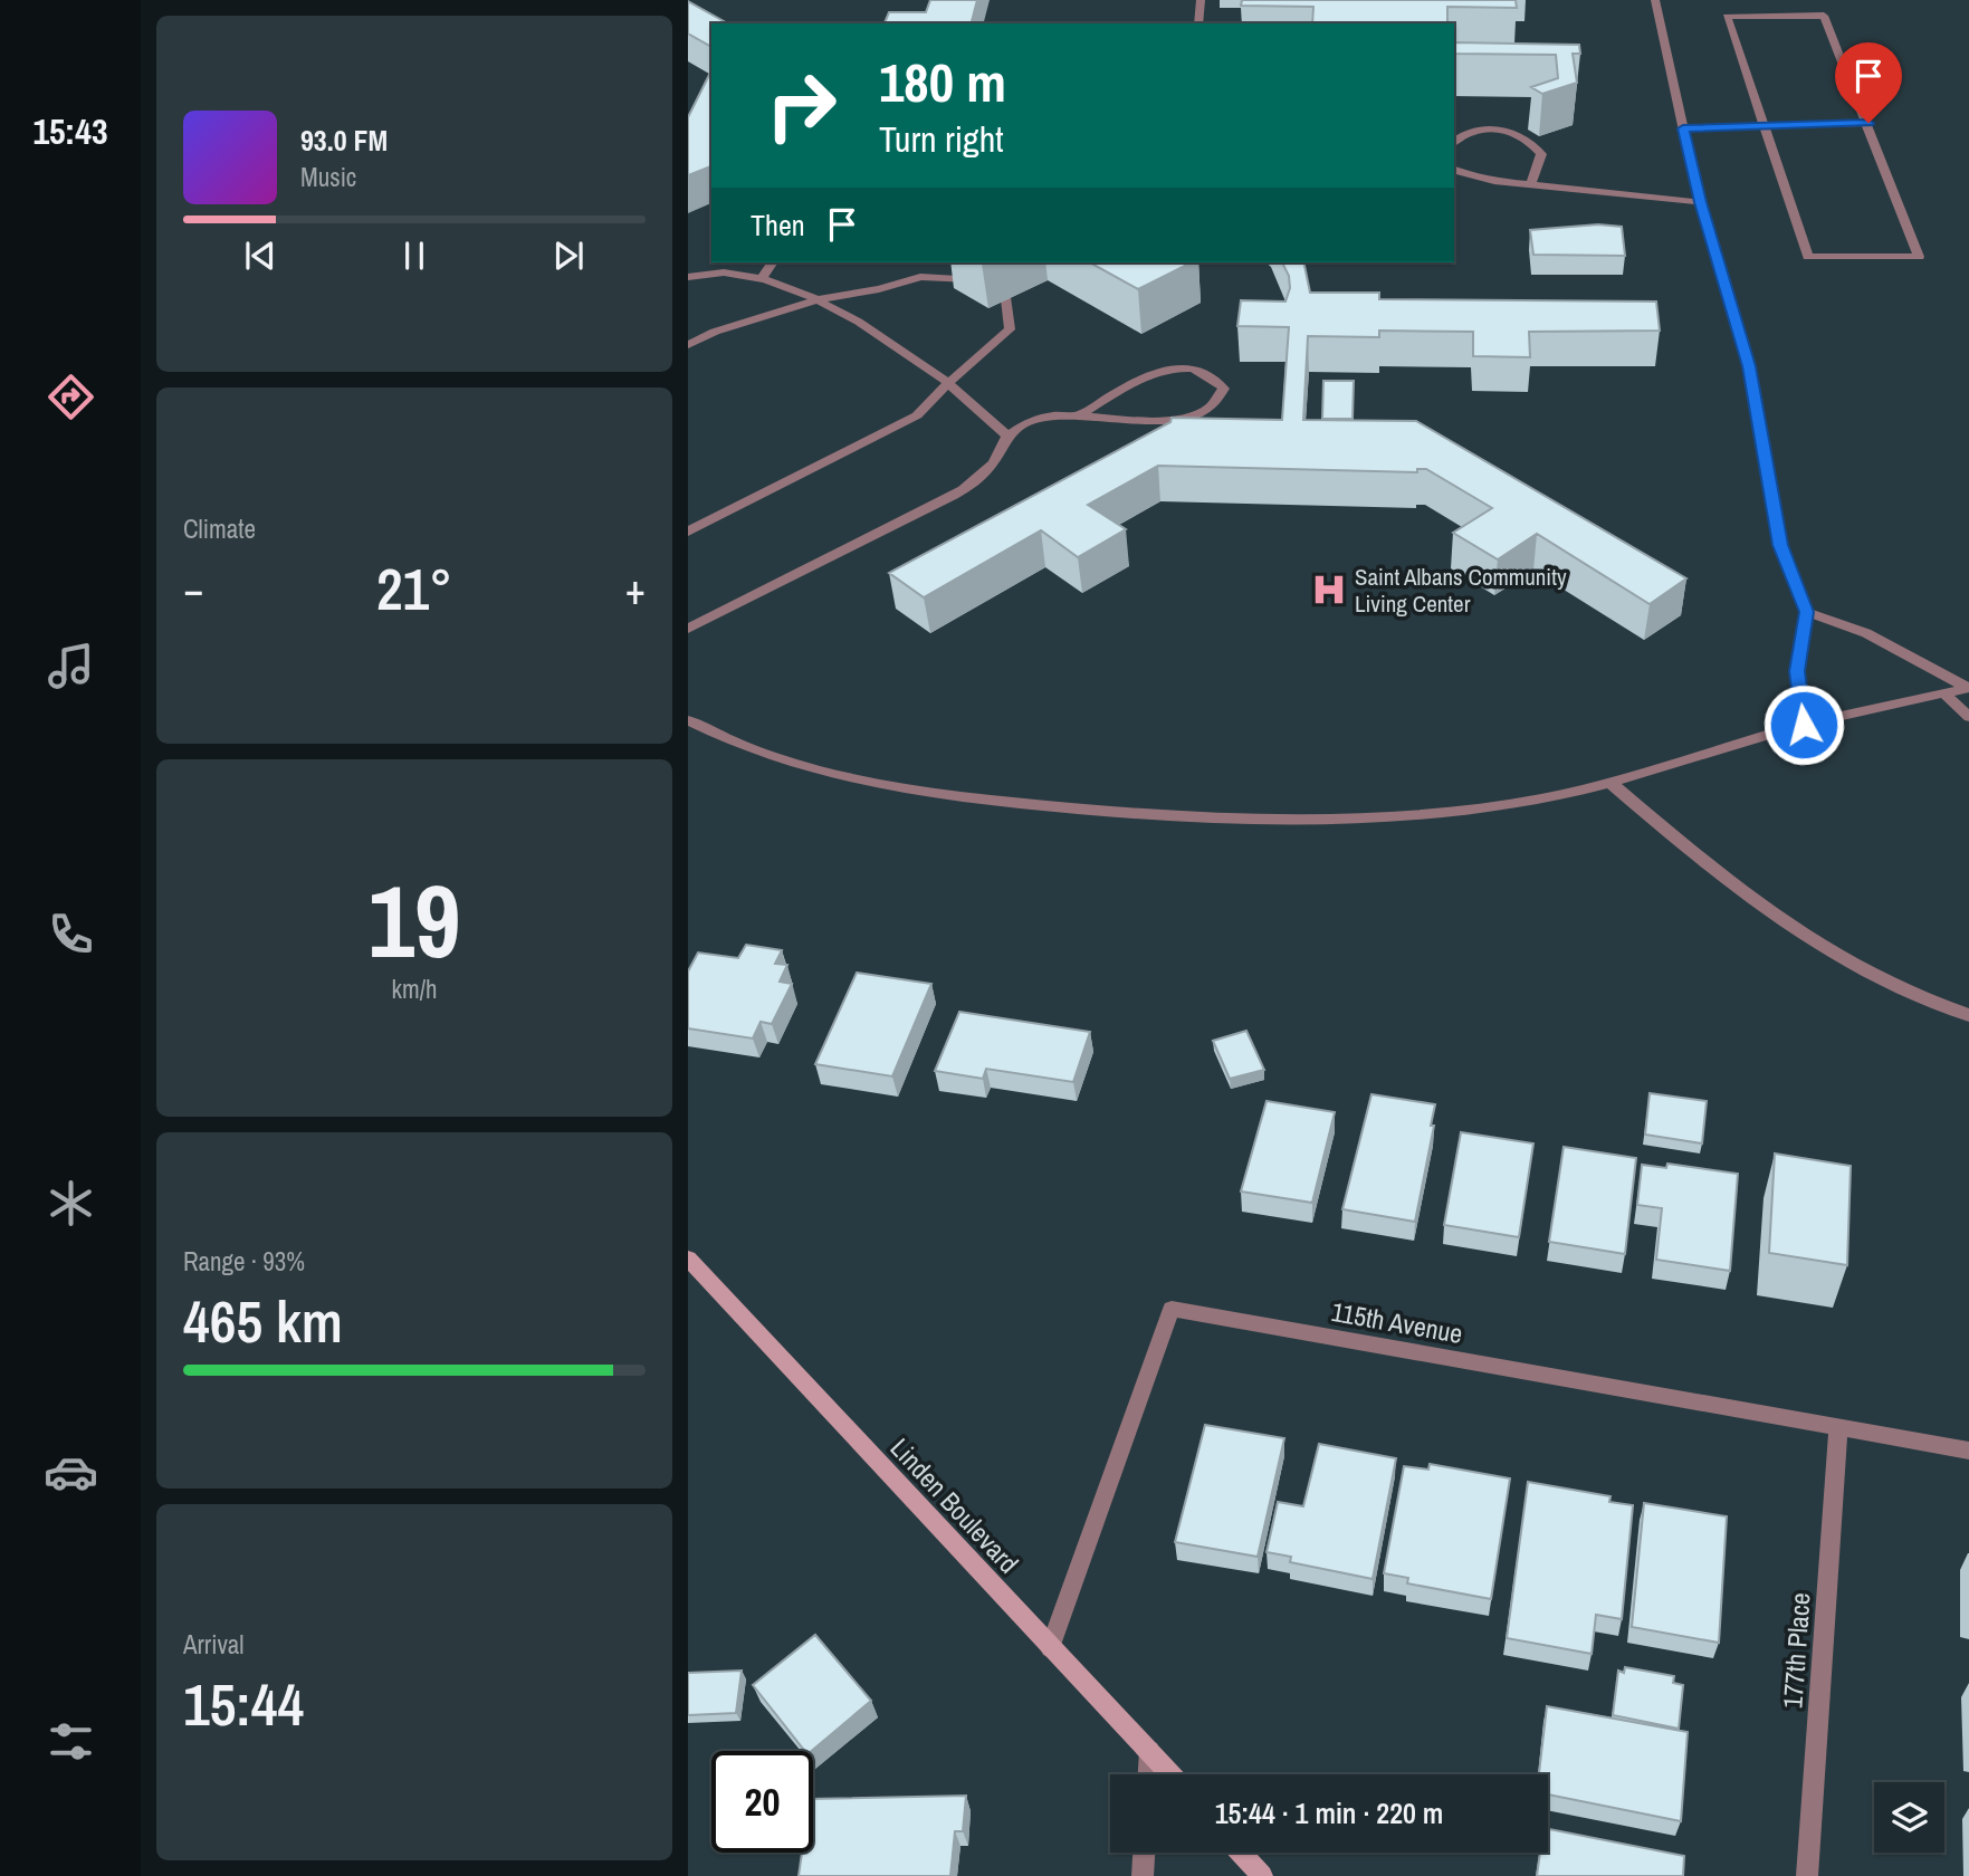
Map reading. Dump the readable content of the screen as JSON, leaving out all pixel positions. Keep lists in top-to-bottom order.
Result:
{
  "streets": {
    "main road": ["Linden Boulevard"],
    "street": ["115th Avenue", "177th Place"]
  },
  "crossings": [
    ["115th Avenue", "Linden Boulevard"],
    ["115th Avenue", "177th Place"]
  ],
  "places": {
    "hospital": ["Saint Albans Community Living Center"]
  },
  "page": {
    "tabs": "15:43",
    "turn": ["180 m", "Turn right"],
    "song": ["93.0 FM", "Music"],
    "then": "Then",
    "tile": [
      "Climate",
      ["19", "km/h"],
      ["Range · 93%", "465 km"],
      ["Arrival", "15:44"]
    ],
    "heat": ["−", "21°", "+"],
    "limit": "20",
    "trip": "15:44 · 1 min · 220 m"
  }
}
